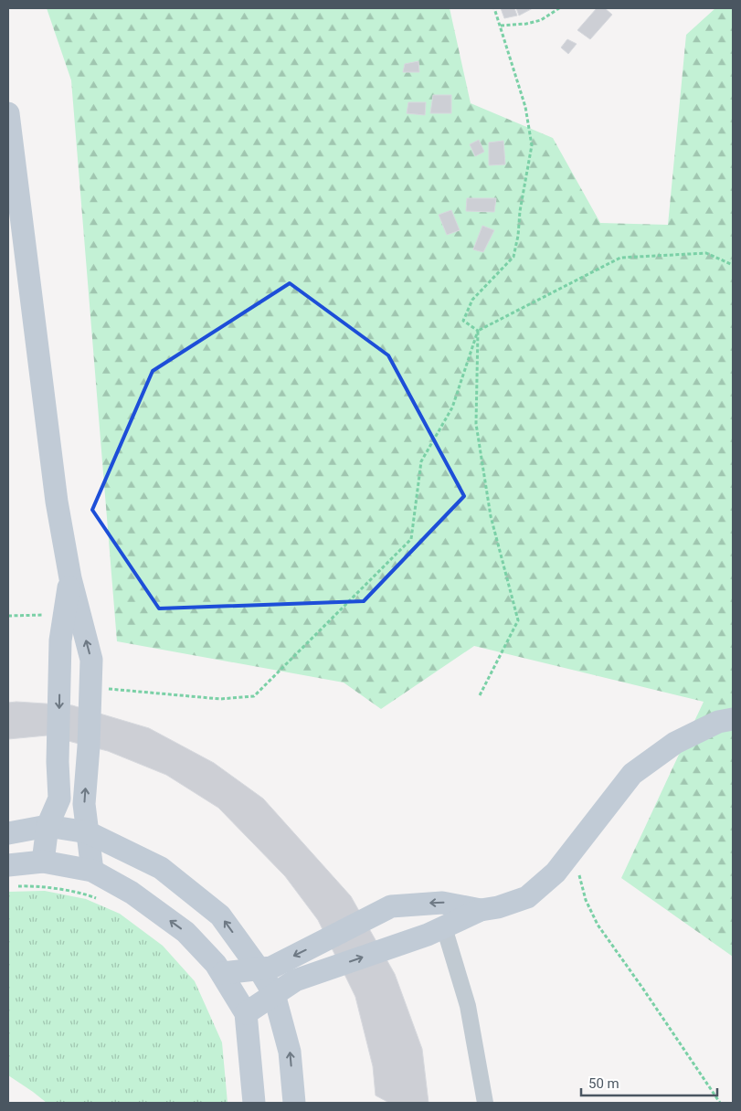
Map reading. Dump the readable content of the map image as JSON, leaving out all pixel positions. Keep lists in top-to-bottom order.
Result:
{
  "scale_bar": "50 m"
}
